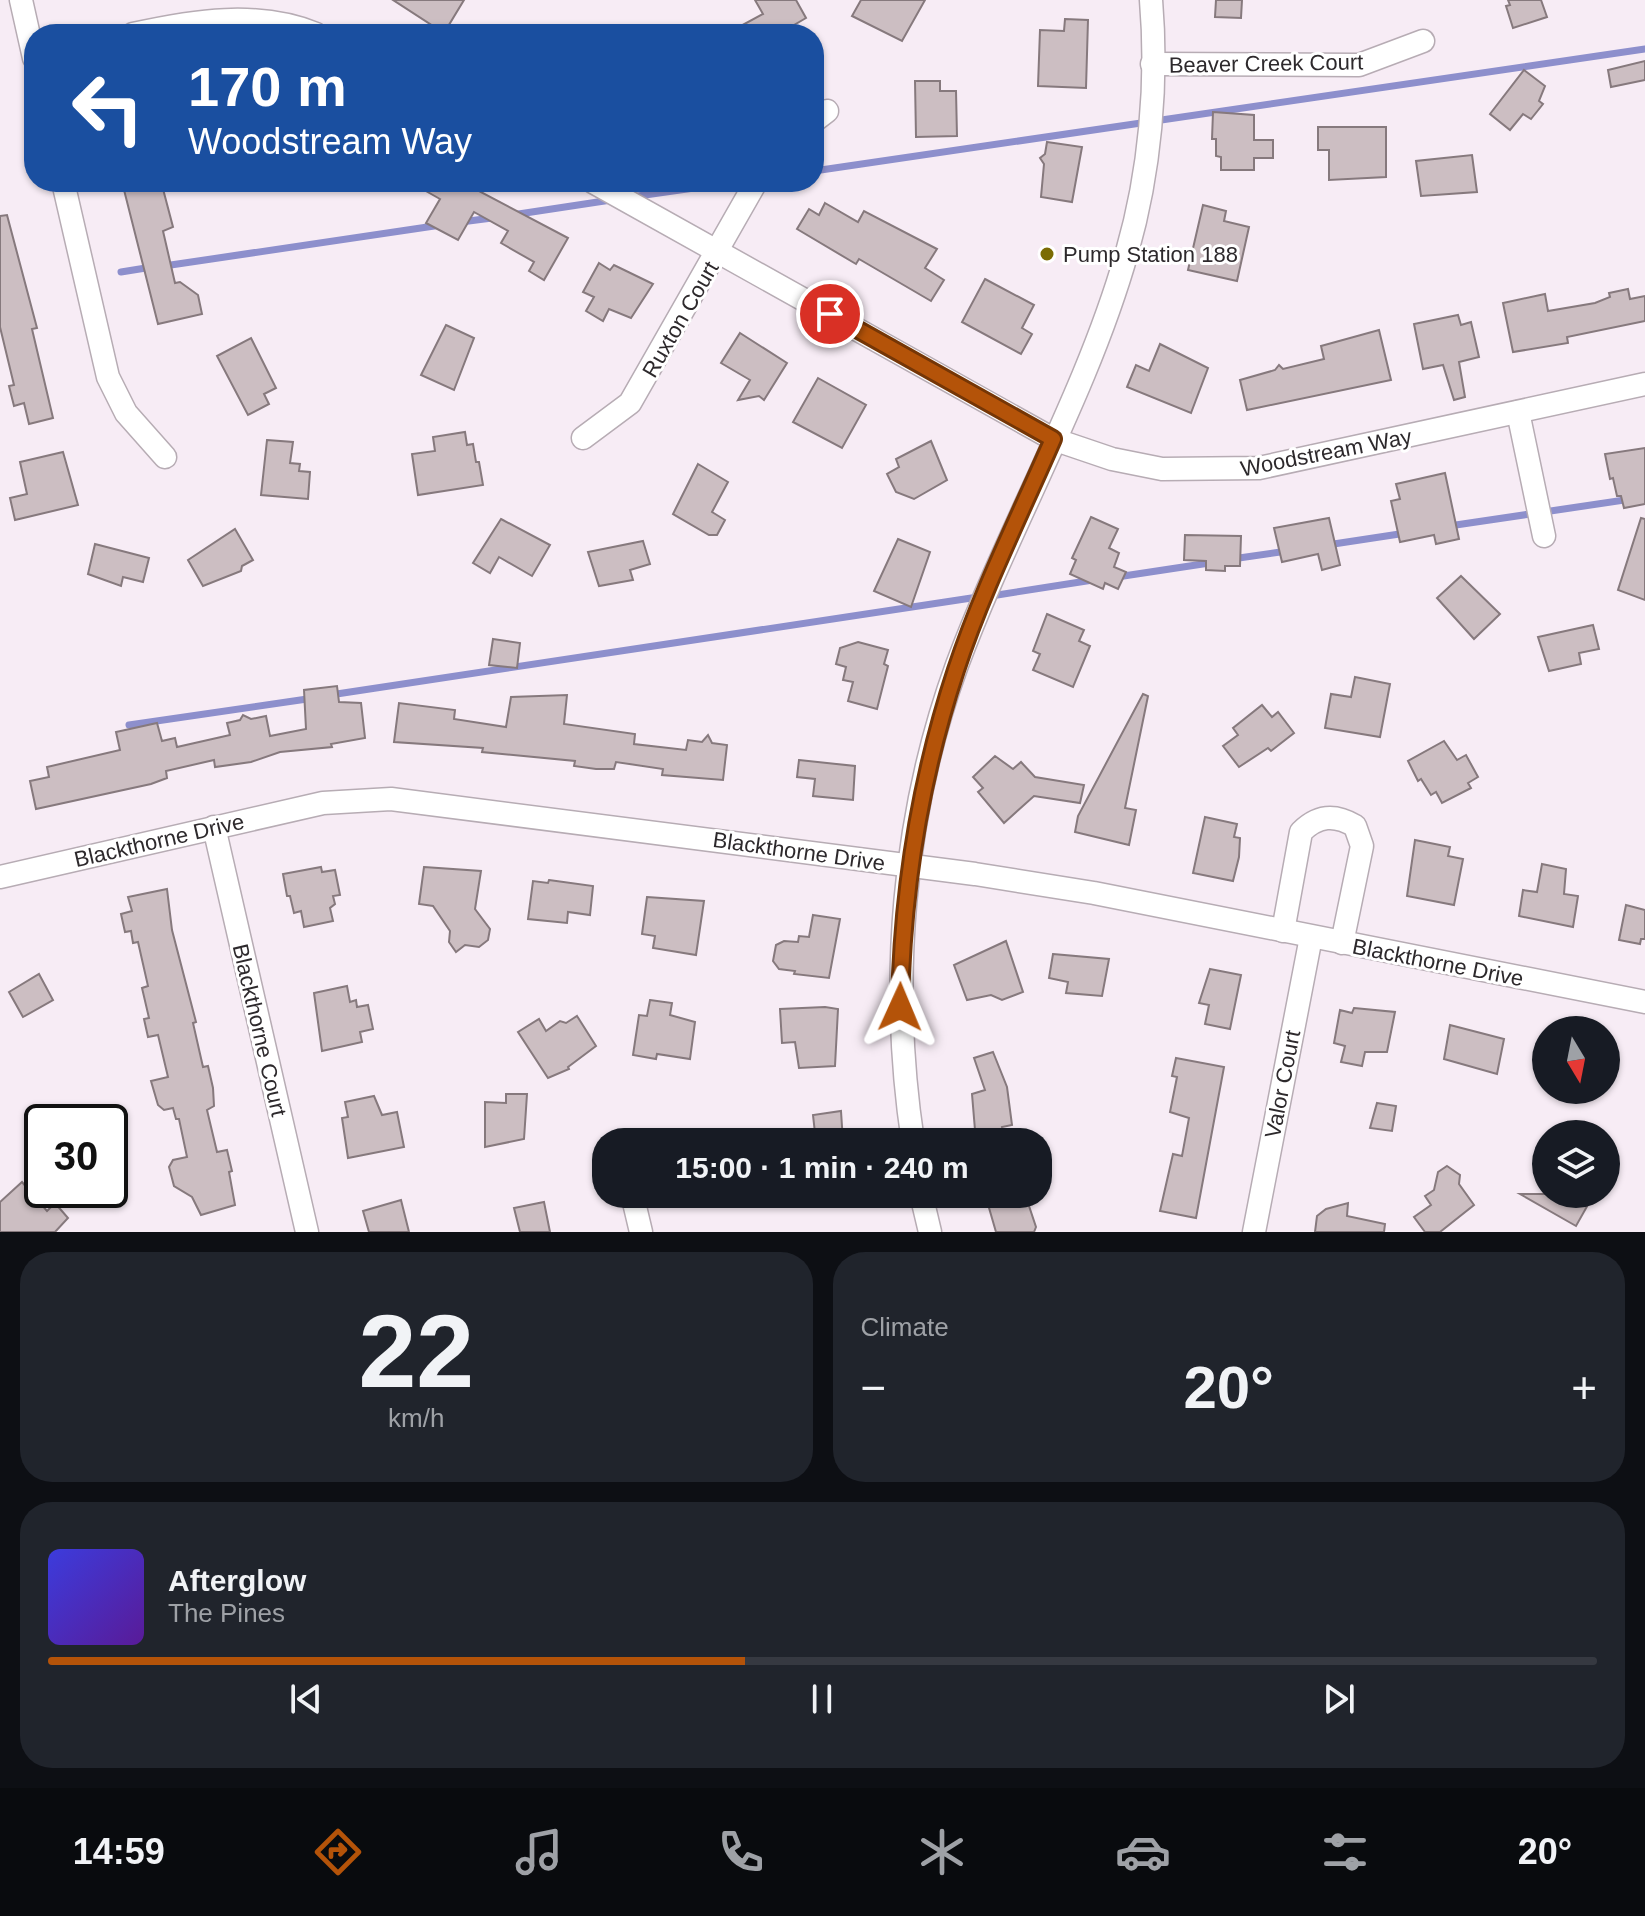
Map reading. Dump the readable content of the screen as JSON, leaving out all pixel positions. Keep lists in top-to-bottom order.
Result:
{
  "streets": {
    "street": [
      "Beaver Creek Court",
      "Ruxton Court",
      "Woodstream Way",
      "Blackthorne Drive",
      "Blackthorne Court",
      "Valor Court"
    ]
  },
  "crossings": [
    ["Ruxton Court", "Woodstream Way"],
    ["Blackthorne Drive", "Blackthorne Court"],
    ["Blackthorne Drive", "Valor Court"]
  ],
  "places": ["Pump Station 188"],
  "north": "bottom",
  "page": {
    "turn": ["170 m", "Woodstream Way"],
    "limit": "30",
    "trip": "15:00 · 1 min · 240 m",
    "tile": [
      ["22", "km/h"],
      "Climate"
    ],
    "heat": ["−", "20°", "+"],
    "song": ["Afterglow", "The Pines"],
    "tabs": ["14:59", "20°"]
  }
}
